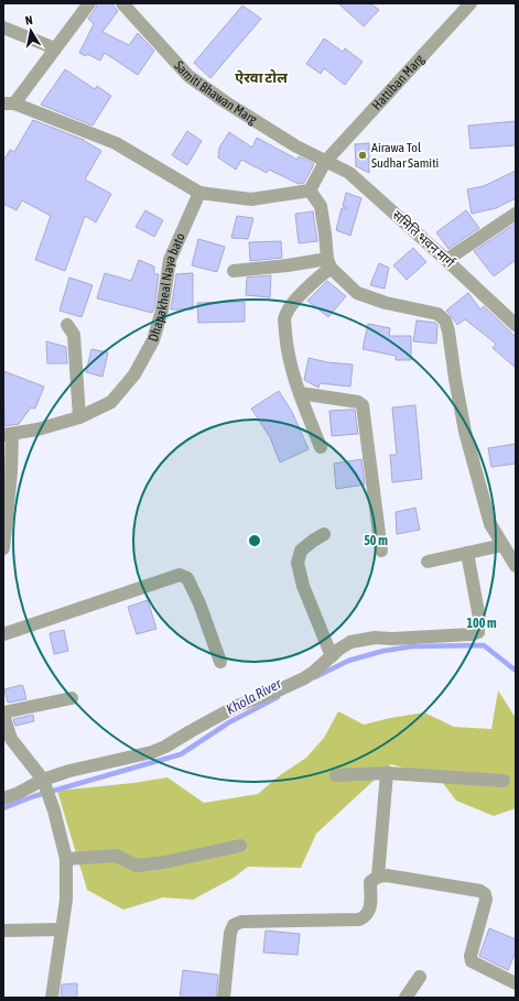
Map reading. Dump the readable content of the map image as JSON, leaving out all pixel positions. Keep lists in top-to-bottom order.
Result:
{
  "streets": {
    "street": [
      "Hattiban Marg",
      "Samiti Bhawan Marg",
      "समिति भवन मार्ग",
      "Dhapakheal Naya bato"
    ]
  },
  "crossings": [
    ["Hattiban Marg", "Samiti Bhawan Marg"],
    ["Hattiban Marg", "समिति भवन मार्ग"],
    ["Samiti Bhawan Marg", "समिति भवन मार्ग"]
  ],
  "districts": ["ऐरवा टोल"],
  "water": ["Khola River"],
  "places": ["Airawa Tol Sudhar Samiti"],
  "north": "top",
  "rings": ["50 m", "100 m"]
}
